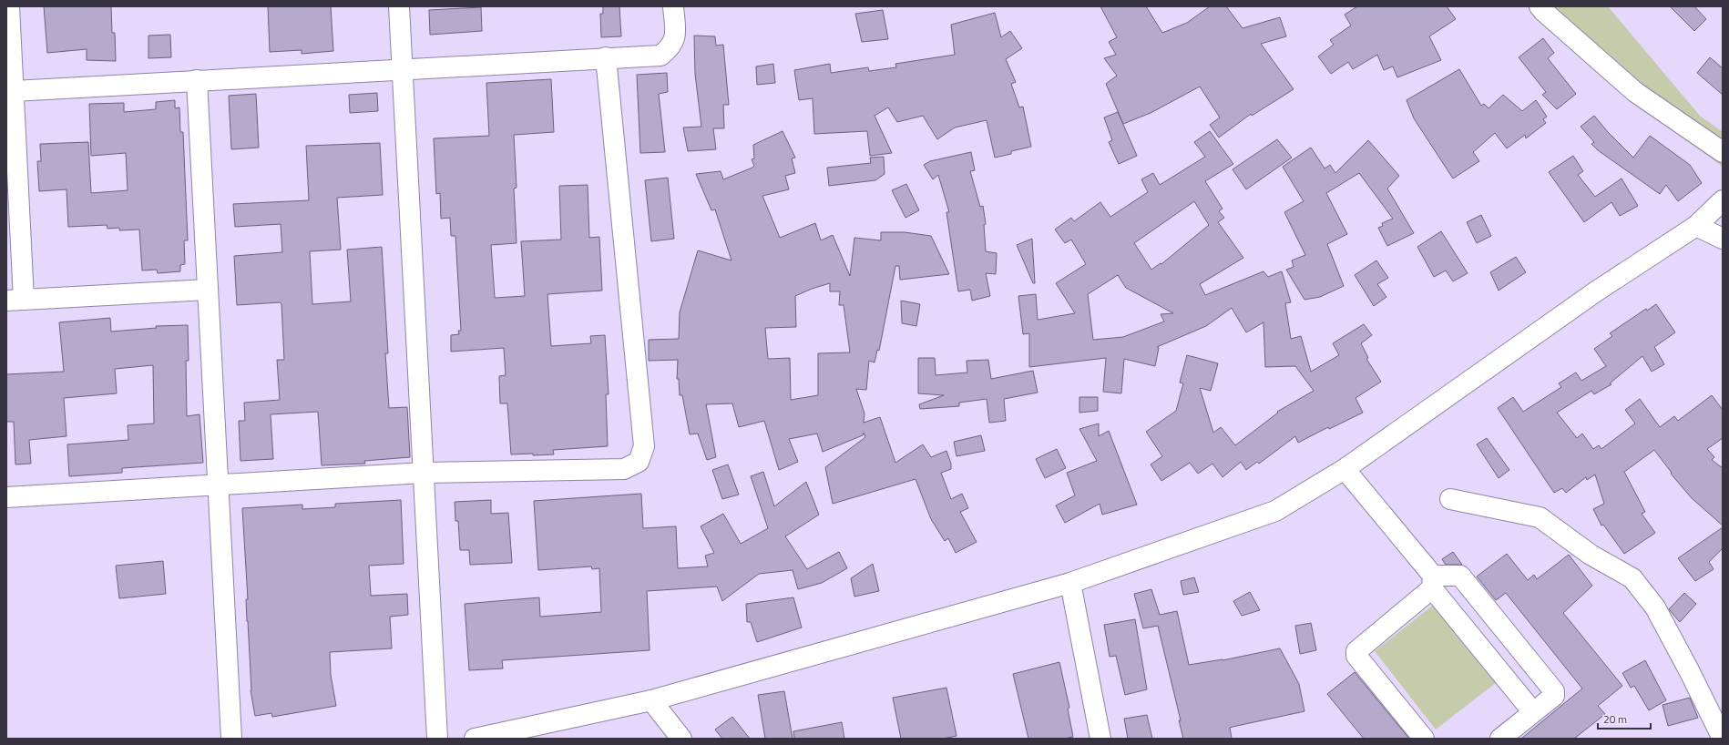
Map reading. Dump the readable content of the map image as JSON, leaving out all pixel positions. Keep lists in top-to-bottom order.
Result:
{
  "scale_bar": "20 m"
}
